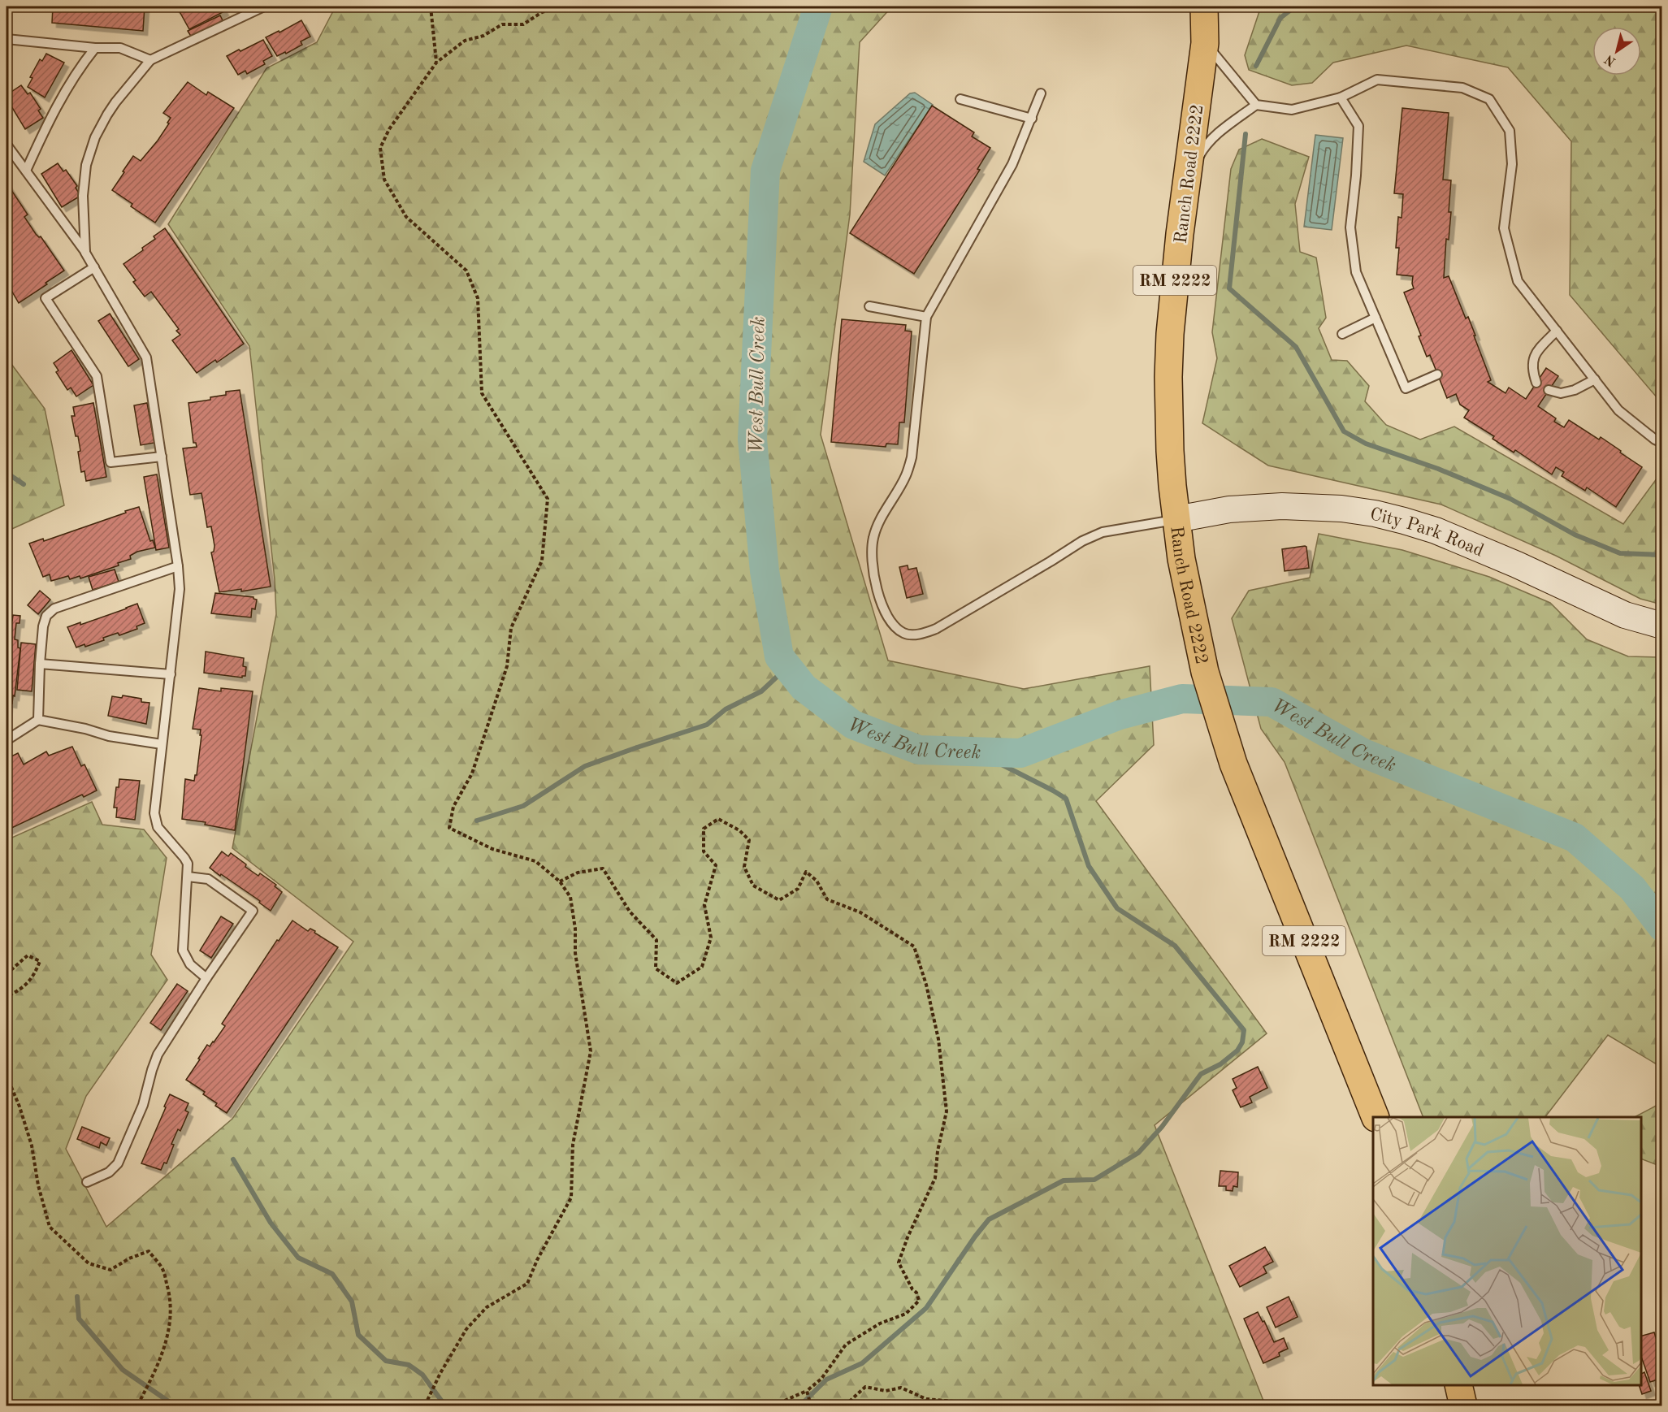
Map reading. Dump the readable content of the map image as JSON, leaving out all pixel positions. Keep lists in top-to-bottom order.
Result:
{
  "streets": {
    "main road": ["Ranch Road 2222", "RM 2222"],
    "street": ["City Park Road"]
  },
  "crossings": [
    ["Ranch Road 2222", "City Park Road"]
  ],
  "water": ["West Bull Creek"],
  "north": "bottom left"
}
